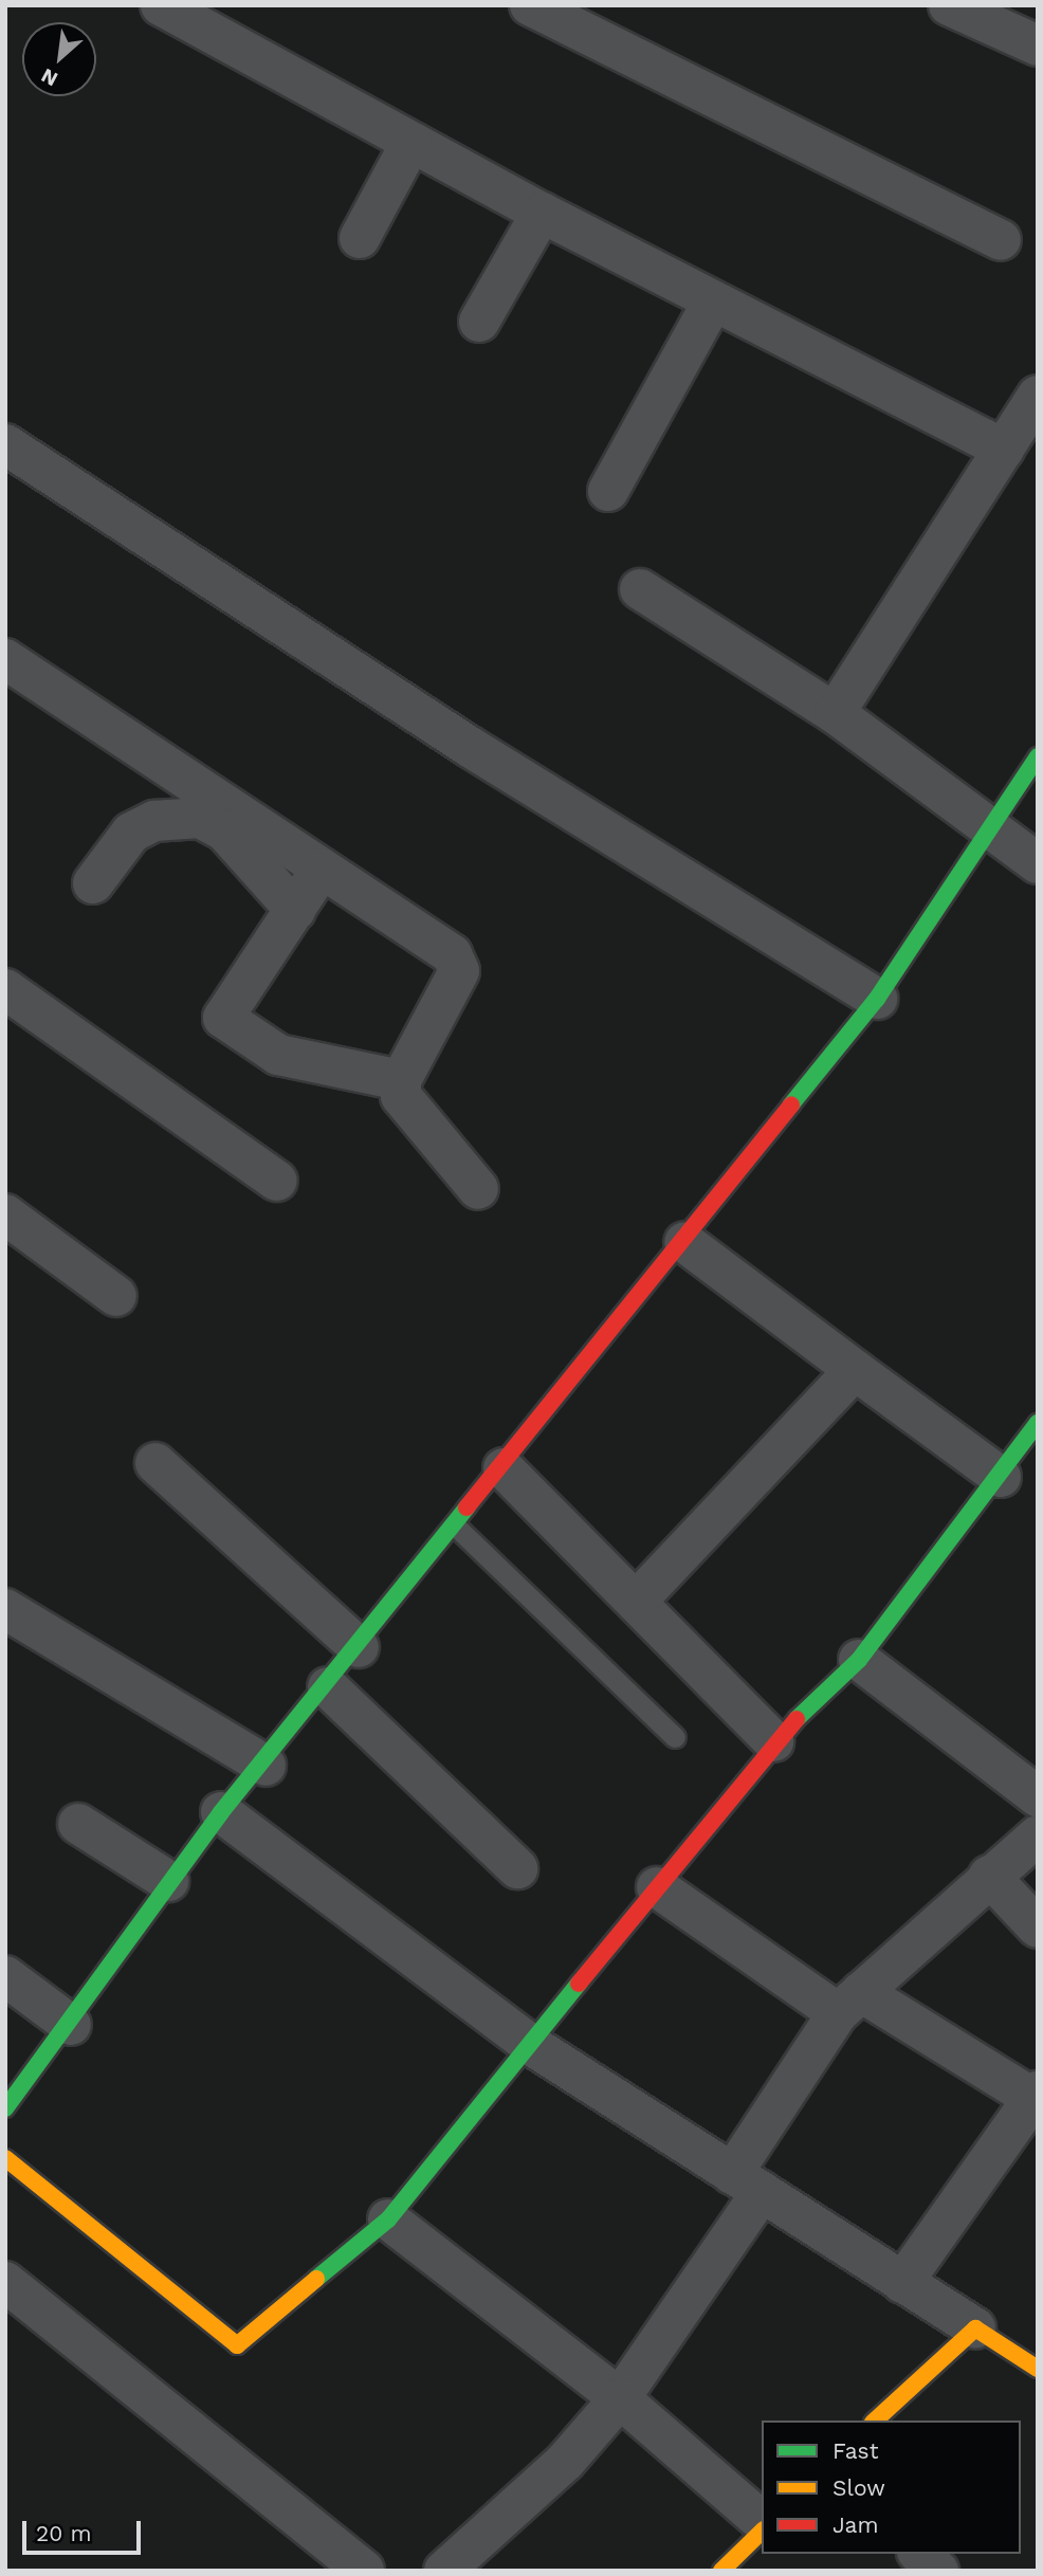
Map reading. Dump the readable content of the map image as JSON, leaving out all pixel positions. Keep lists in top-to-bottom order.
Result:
{
  "legend": ["Fast", "Slow", "Jam"],
  "scale_bar": "20 m",
  "north": "bottom left"
}
